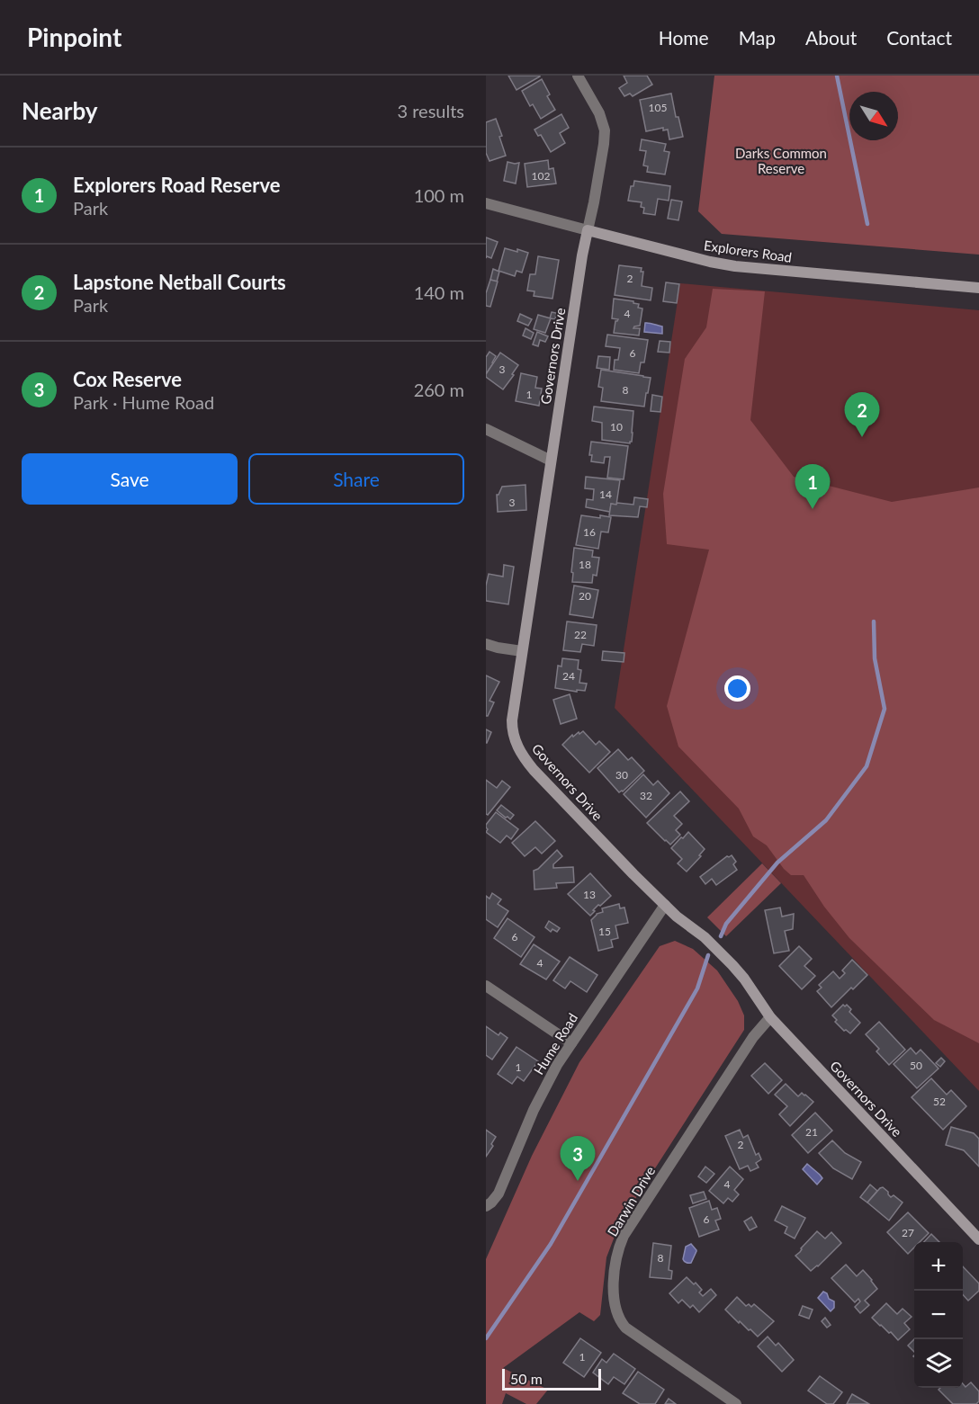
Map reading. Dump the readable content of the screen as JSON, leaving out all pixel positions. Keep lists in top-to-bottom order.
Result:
{
  "streets": {
    "main road": ["Explorers Road", "Governors Drive"],
    "street": ["Hume Road", "Darwin Drive"]
  },
  "crossings": [
    ["Explorers Road", "Governors Drive"],
    ["Governors Drive", "Hume Road"],
    ["Governors Drive", "Darwin Drive"]
  ],
  "parks": ["Darks Common Reserve"],
  "house_numbers": [
    "105",
    "102",
    "2",
    "4",
    "6",
    "3",
    "8",
    "1",
    "10",
    "14",
    "3",
    "16",
    "18",
    "20",
    "22",
    "24",
    "30",
    "32",
    "13",
    "15",
    "6",
    "4",
    "50",
    "1",
    "52",
    "21",
    "2",
    "4",
    "6",
    "27",
    "8",
    "1"
  ],
  "scale_bar": "50 m",
  "north": "bottom right",
  "page": {
    "header": "Pinpoint",
    "nav": [
      "Home",
      "Map",
      "About",
      "Contact"
    ],
    "heading": ["Nearby", "3 results"],
    "list": [
      {
        "mark": "1",
        "name": "Explorers Road Reserve",
        "note": "Park",
        "value": "100 m"
      },
      {
        "mark": "2",
        "name": "Lapstone Netball Courts",
        "note": "Park",
        "value": "140 m"
      },
      {
        "mark": "3",
        "name": "Cox Reserve",
        "note": "Park · Hume Road",
        "value": "260 m"
      }
    ],
    "pins": ["2", "1", "3"],
    "buttons": ["Save", "Share"],
    "map_buttons": ["+", "−"],
    "scale": "50 m"
  }
}
